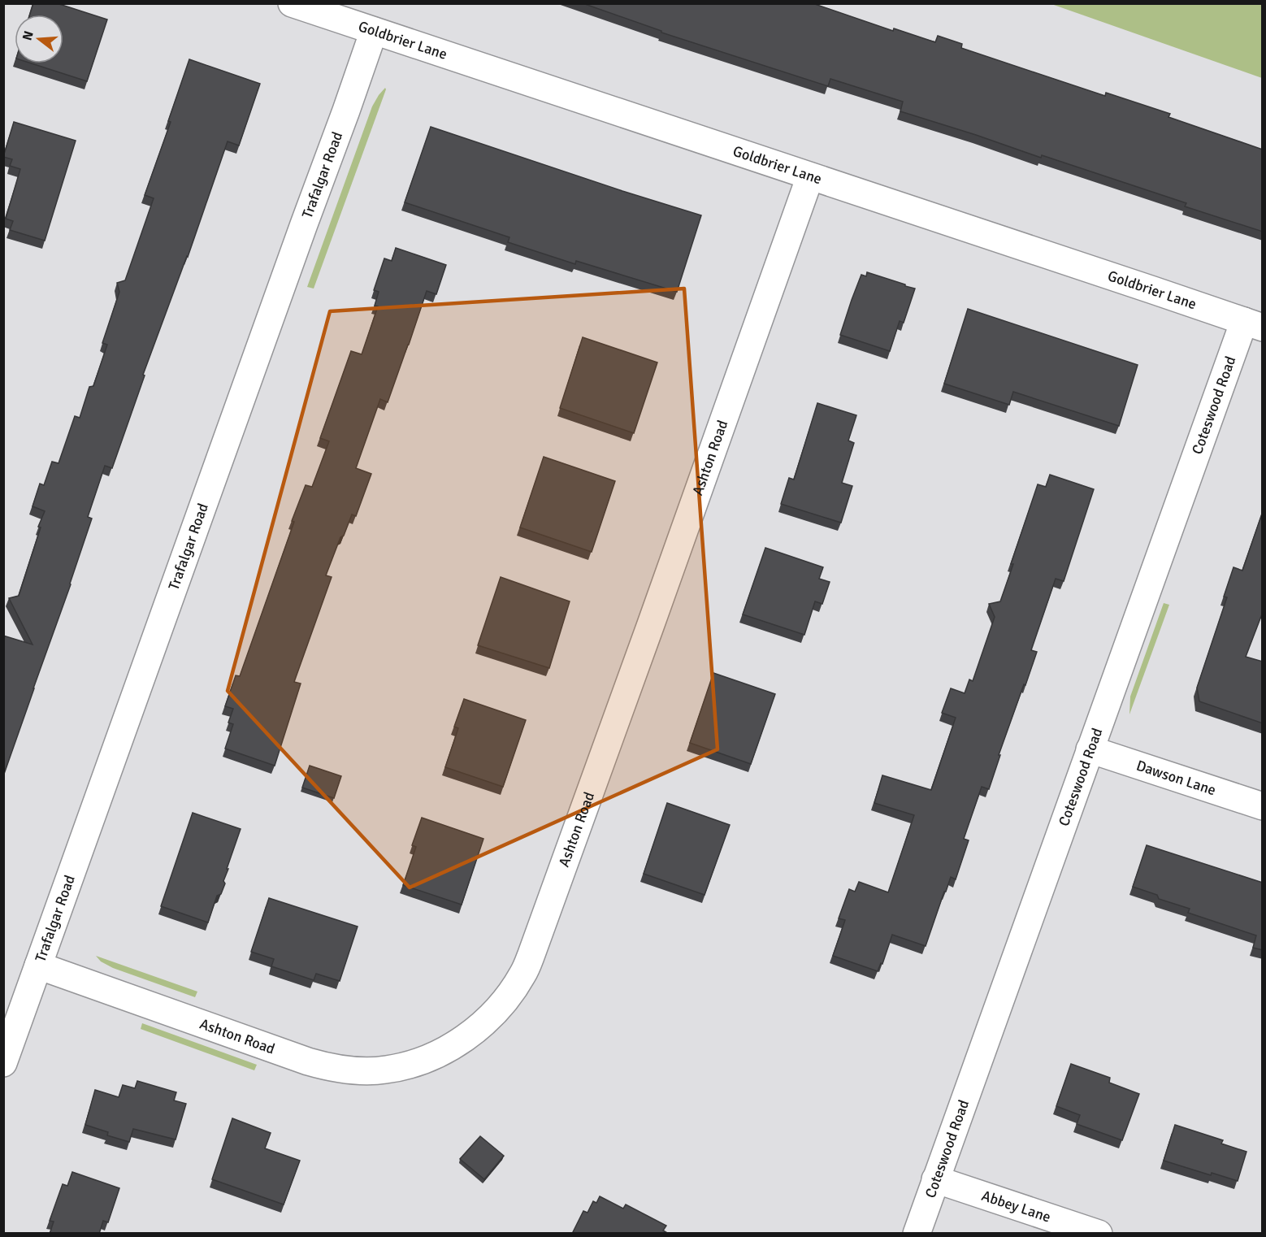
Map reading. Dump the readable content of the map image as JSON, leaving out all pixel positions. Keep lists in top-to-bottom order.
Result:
{
  "streets": {
    "street": [
      "Goldbrier Lane",
      "Trafalgar Road",
      "Coteswood Road",
      "Ashton Road",
      "Dawson Lane",
      "Abbey Lane"
    ]
  },
  "crossings": [
    ["Goldbrier Lane", "Trafalgar Road"],
    ["Goldbrier Lane", "Coteswood Road"],
    ["Goldbrier Lane", "Ashton Road"],
    ["Trafalgar Road", "Ashton Road"],
    ["Coteswood Road", "Dawson Lane"],
    ["Coteswood Road", "Abbey Lane"]
  ],
  "north": "left"
}
